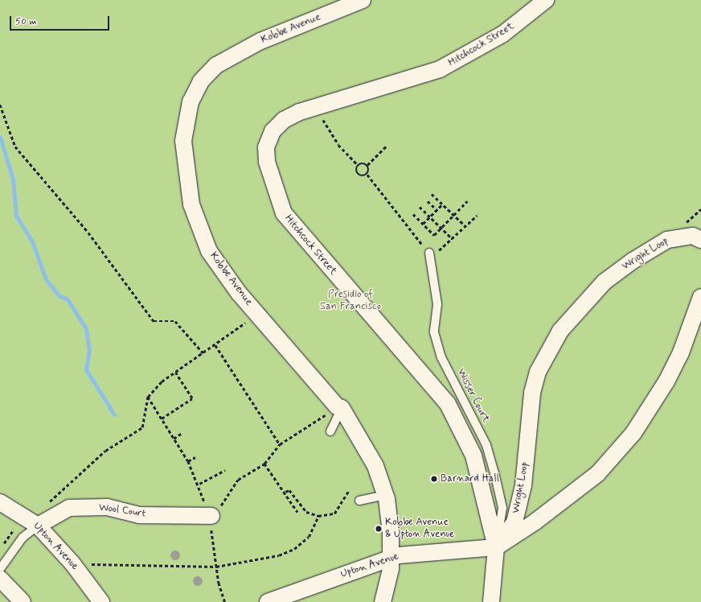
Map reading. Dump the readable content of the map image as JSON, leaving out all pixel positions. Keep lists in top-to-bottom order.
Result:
{
  "streets": {
    "street": [
      "Kobbe Avenue",
      "Hitchcock Street",
      "Wright Loop",
      "Wool Court",
      "Upton Avenue"
    ],
    "lane": ["Wisser Court"]
  },
  "crossings": [
    ["Kobbe Avenue", "Upton Avenue"],
    ["Hitchcock Street", "Wright Loop"],
    ["Hitchcock Street", "Wisser Court"],
    ["Hitchcock Street", "Upton Avenue"],
    ["Wright Loop", "Wisser Court"],
    ["Wright Loop", "Upton Avenue"],
    ["Wisser Court", "Upton Avenue"],
    ["Wool Court", "Upton Avenue"]
  ],
  "parks": ["Presidio of San Francisco"],
  "places": ["Barnard Hall", "Kobbe Avenue & Upton Avenue"],
  "scale_bar": "50 m"
}
